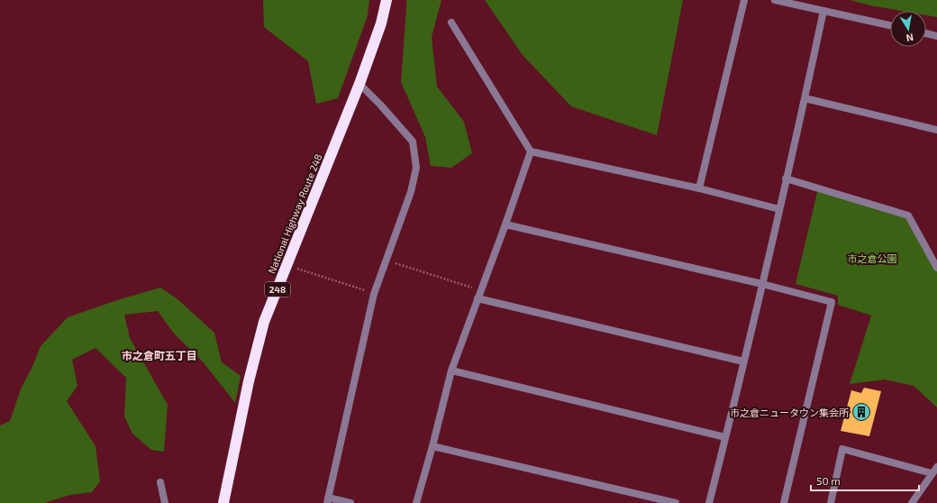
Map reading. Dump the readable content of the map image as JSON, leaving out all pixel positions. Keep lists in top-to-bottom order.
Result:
{
  "streets": {
    "highway": ["National Highway Route 248", "248"]
  },
  "districts": ["市之倉町五丁目"],
  "parks": ["市之倉公園"],
  "places": {
    "building": ["市之倉ニュータウン集会所"]
  },
  "scale_bar": "50 m",
  "north": "bottom"
}
